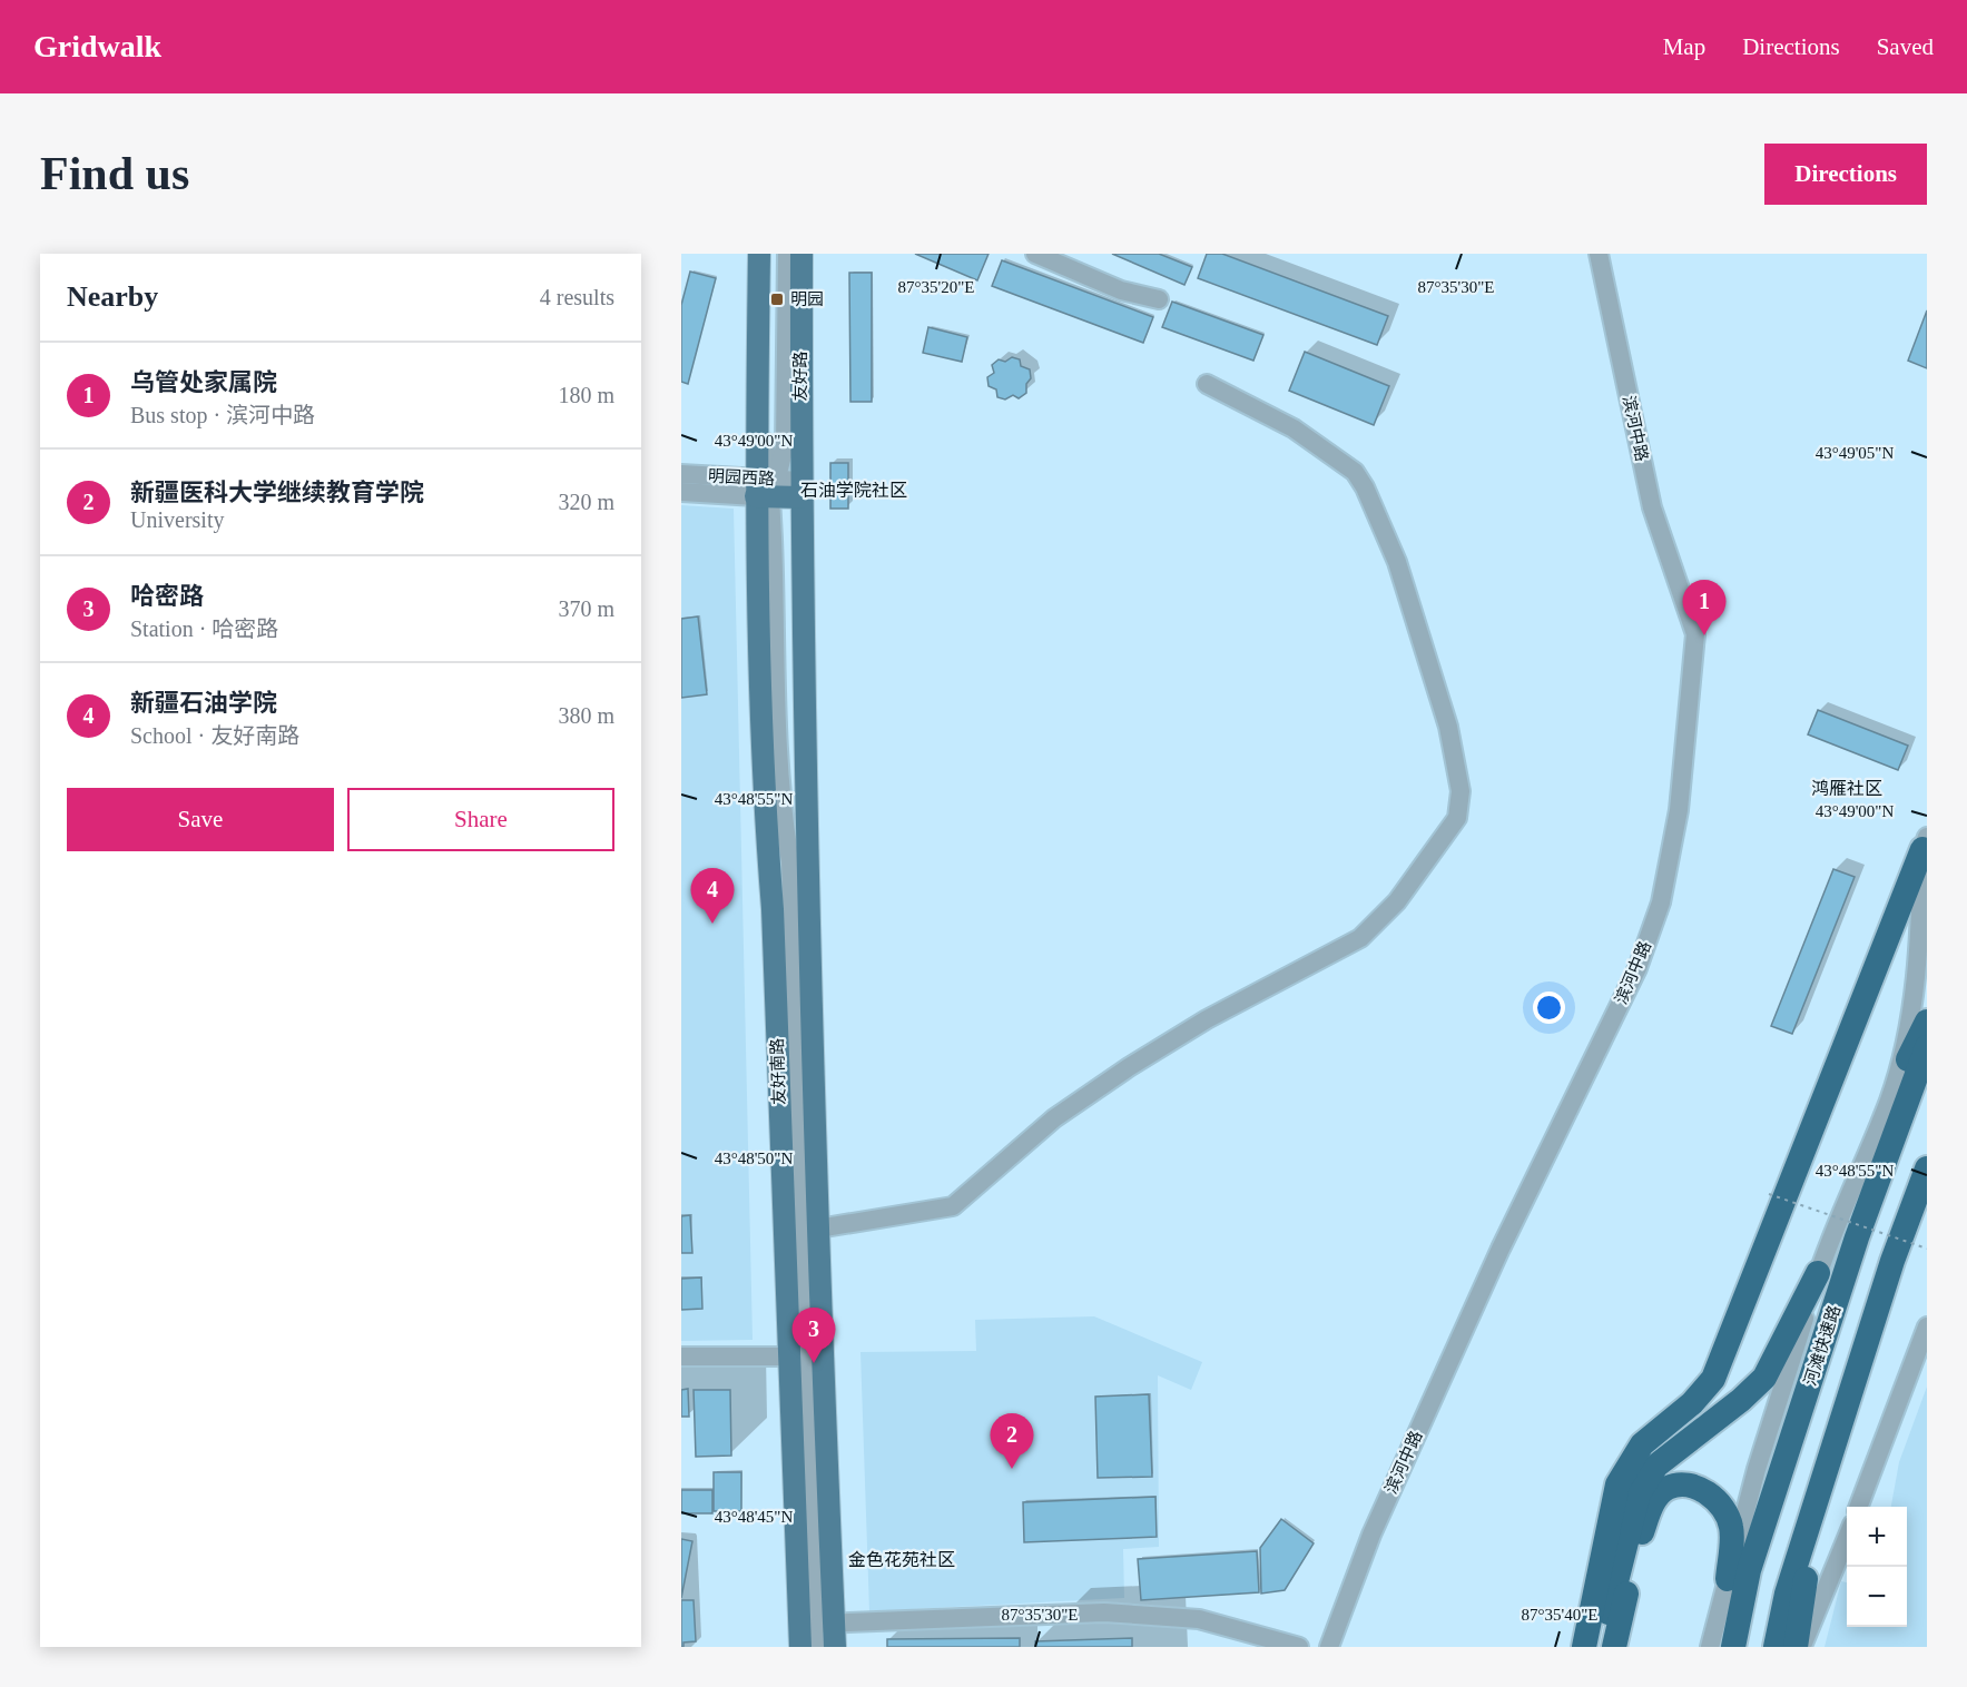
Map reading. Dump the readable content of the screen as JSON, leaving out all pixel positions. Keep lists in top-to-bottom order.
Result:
{
  "streets": {
    "highway": ["河滩快速路"],
    "main road": ["友好路", "友好南路"],
    "street": ["滨河中路", "明园西路"]
  },
  "crossings": [
    ["友好路", "友好南路"],
    ["明园西路", "友好南路"]
  ],
  "districts": ["石油学院社区", "鸿雁社区", "金色花苑社区"],
  "places": {
    "transit": ["明园"]
  },
  "page": {
    "header": "Gridwalk",
    "nav": ["Map", "Directions", "Saved"],
    "buttons": [
      "Directions",
      ["Save", "Share"]
    ],
    "title": "Find us",
    "heading": ["Nearby", "4 results"],
    "list": [
      {
        "mark": "1",
        "name": "乌管处家属院",
        "note": "Bus stop · 滨河中路",
        "value": "180 m"
      },
      {
        "mark": "2",
        "name": "新疆医科大学继续教育学院",
        "note": "University",
        "value": "320 m"
      },
      {
        "mark": "3",
        "name": "哈密路",
        "note": "Station · 哈密路",
        "value": "370 m"
      },
      {
        "mark": "4",
        "name": "新疆石油学院",
        "note": "School · 友好南路",
        "value": "380 m"
      }
    ],
    "pins": [
      "1",
      "4",
      "3",
      "2"
    ],
    "map_buttons": ["+", "−"]
  },
  "coordinates": [
    "87°35'20\"E",
    "87°35'30\"E",
    "43°49'00\"N",
    "43°49'05\"N",
    "43°48'55\"N",
    "43°48'50\"N",
    "43°48'45\"N",
    "87°35'40\"E"
  ]
}
